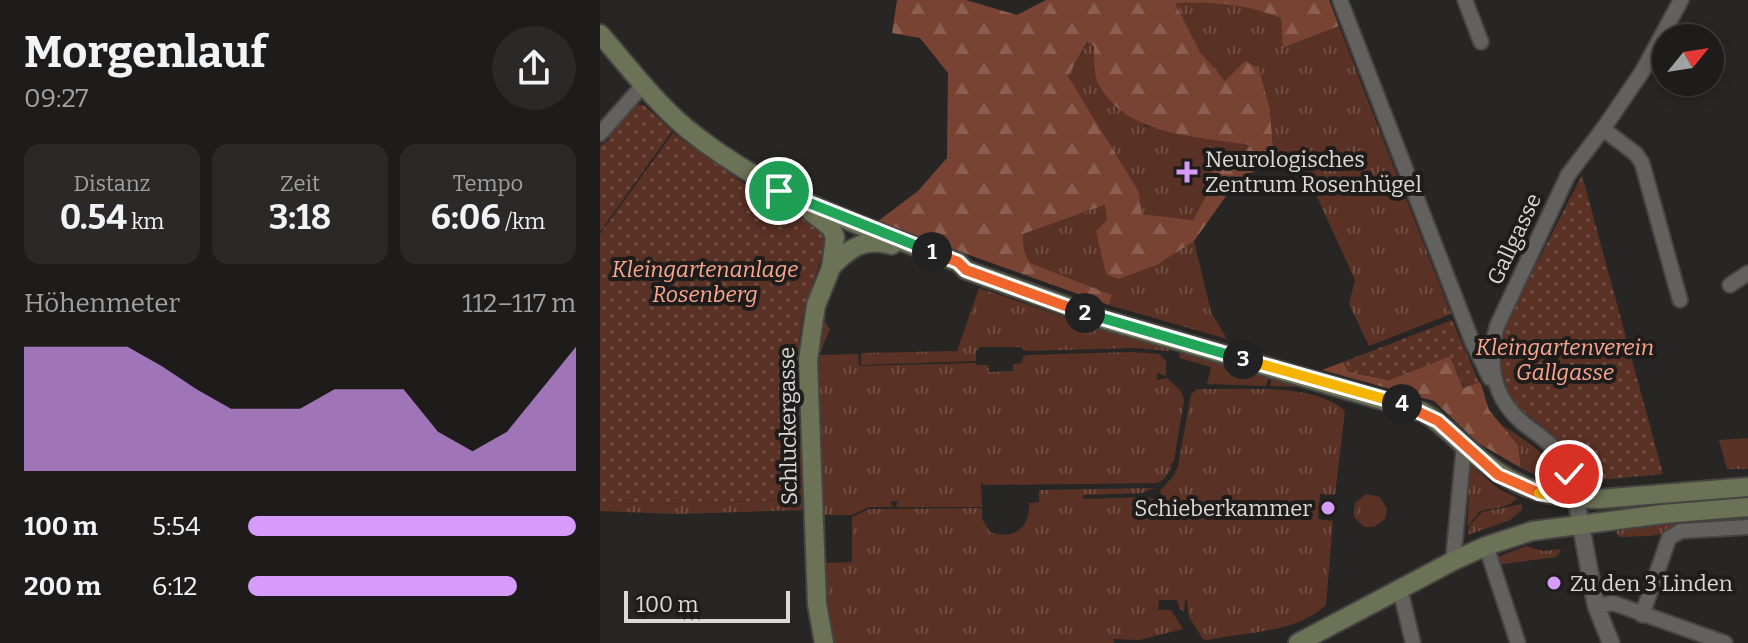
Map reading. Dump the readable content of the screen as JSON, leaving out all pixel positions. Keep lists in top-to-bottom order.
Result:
{
  "streets": {
    "main road": ["Schluckergasse"],
    "street": ["Gallgasse"]
  },
  "parks": ["Kleingartenanlage Rosenberg", "Kleingartenverein Gallgasse"],
  "places": {
    "health": ["Neurologisches Zentrum Rosenhügel"],
    "other": ["Schieberkammer", "Zu den 3 Linden"]
  },
  "scale_bar": "100 m",
  "north": "top right",
  "page": {
    "heading": ["Morgenlauf", "09:27"],
    "stats": [
      ["Distanz", "0.54 km"],
      ["Zeit", "3:18"],
      ["Tempo", "6:06 /km"]
    ],
    "pins": [
      "1",
      "2",
      "3",
      "4"
    ],
    "chart": ["Höhenmeter", "112–117 m"],
    "list": [
      {
        "name": "100 m",
        "note": "5:54"
      },
      {
        "name": "200 m",
        "note": "6:12"
      }
    ],
    "scale": "100 m"
  }
}
